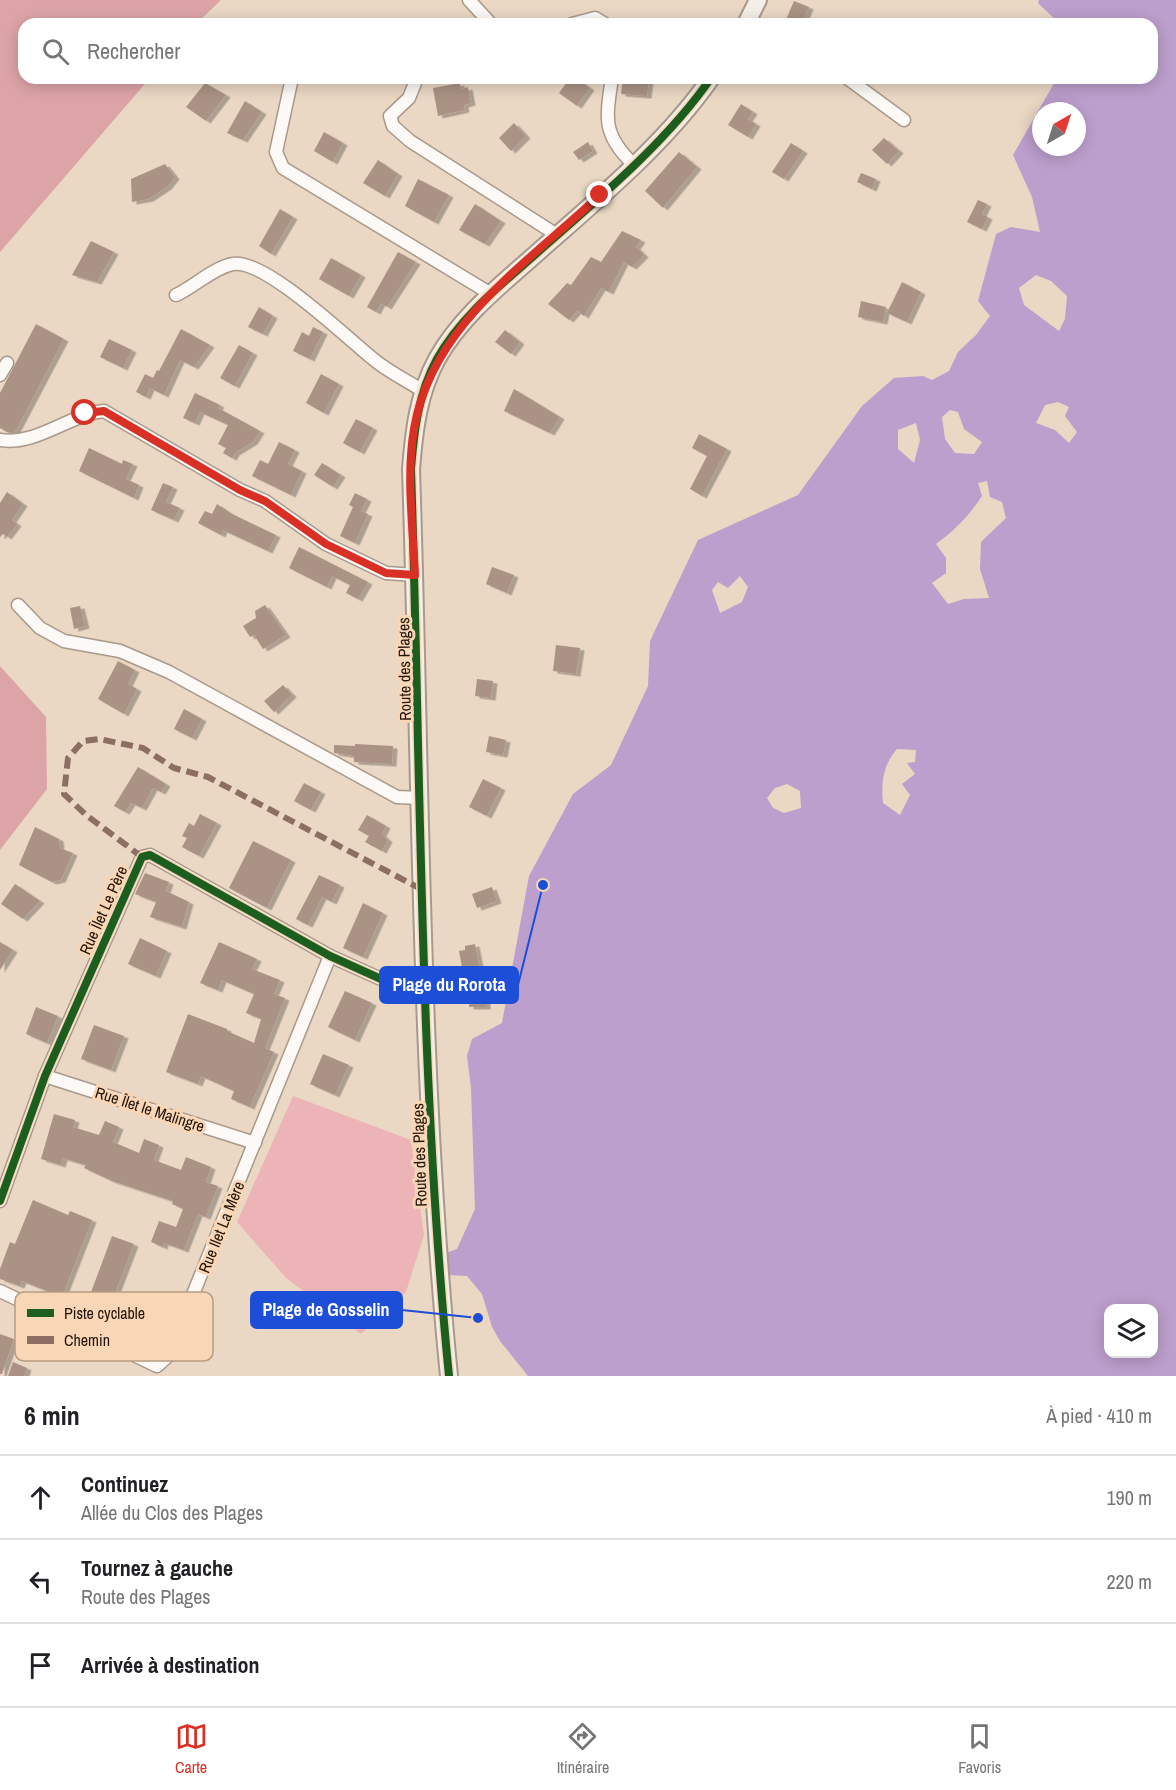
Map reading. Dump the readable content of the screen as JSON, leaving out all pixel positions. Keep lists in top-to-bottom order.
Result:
{
  "streets": {
    "street": [
      "Route des Plages",
      "Rue Îlet Le Père",
      "Rue Îlet le Malingre",
      "Rue Ilet La Mère"
    ]
  },
  "crossings": [
    ["Route des Plages", "Rue Îlet Le Père"],
    ["Rue Îlet Le Père", "Rue Îlet le Malingre"],
    ["Rue Îlet Le Père", "Rue Ilet La Mère"],
    ["Rue Îlet le Malingre", "Rue Ilet La Mère"]
  ],
  "places": ["Plage du Rorota", "Plage de Gosselin"],
  "legend": ["Piste cyclable", "Chemin"],
  "north": "top right",
  "page": {
    "search": "Rechercher",
    "heading": ["6 min", "À pied · 410 m"],
    "list": [
      ["Continuez", "Allée du Clos des Plages", "190 m"],
      ["Tournez à gauche", "Route des Plages", "220 m"],
      "Arrivée à destination"
    ],
    "nav": ["Carte", "Itinéraire", "Favoris"]
  }
}
